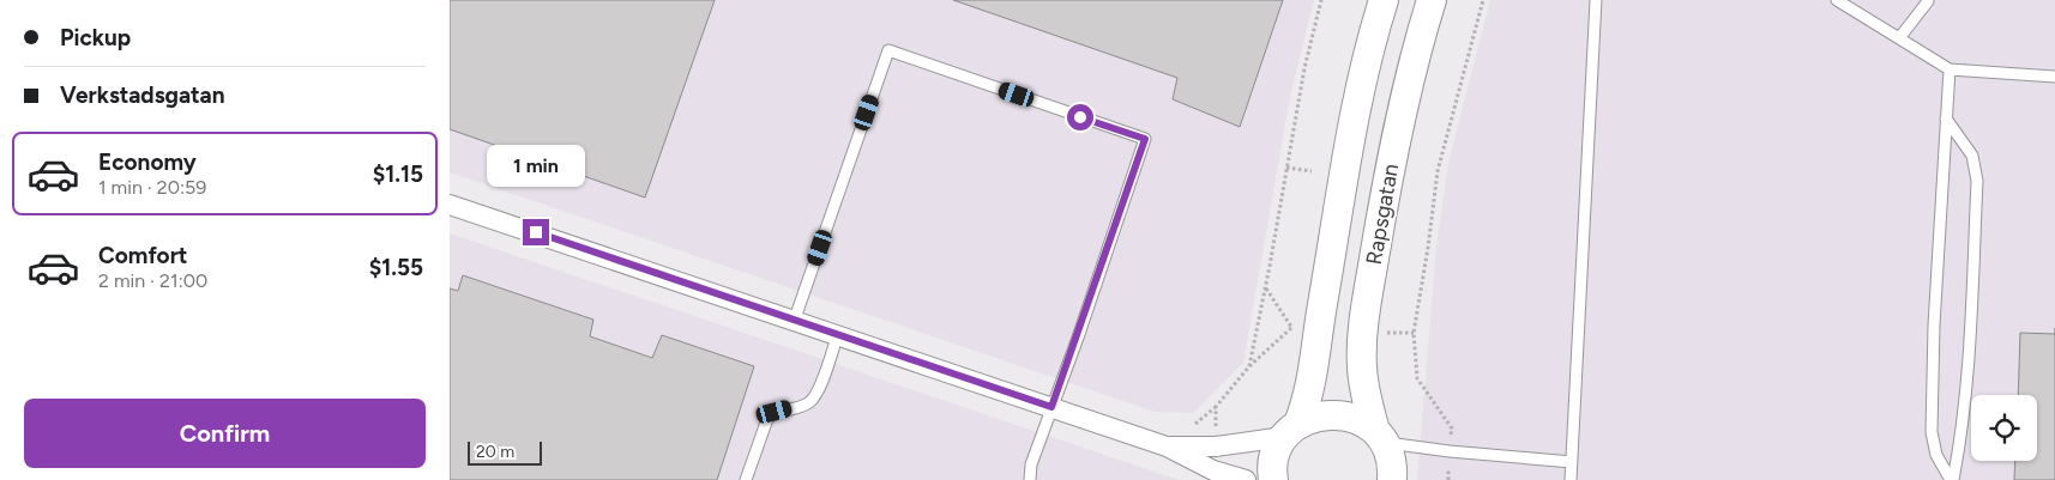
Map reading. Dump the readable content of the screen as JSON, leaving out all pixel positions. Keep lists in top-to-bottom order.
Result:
{
  "streets": {
    "street": ["Rapsgatan"]
  },
  "scale_bar": "20 m",
  "page": {
    "banner": ["Pickup", "Verkstadsgatan"],
    "list": [
      {
        "name": "Economy",
        "note": "1 min · 20:59",
        "value": "$1.15"
      },
      {
        "name": "Comfort",
        "note": "2 min · 21:00",
        "value": "$1.55"
      }
    ],
    "bubble": "1 min",
    "buttons": "Confirm",
    "scale": "20 m"
  }
}
